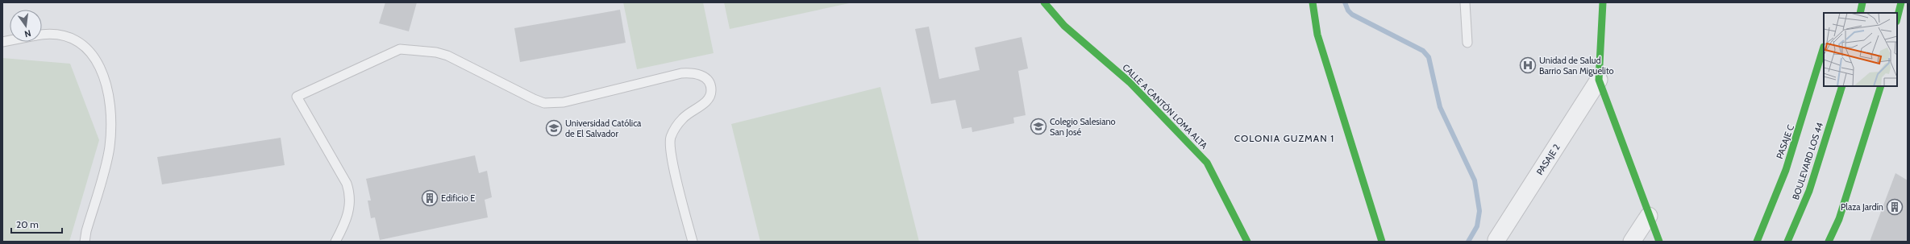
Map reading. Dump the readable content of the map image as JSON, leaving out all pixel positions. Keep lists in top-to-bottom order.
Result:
{
  "streets": {
    "main road": ["CALLE A CANTÓN LOMA ALTA", "PASAJE C", "BOULEVARD LOS 44"],
    "street": ["PASAJE 2"]
  },
  "districts": ["COLONIA GUZMAN 1"],
  "places": {
    "hospital": ["Unidad de Salud Barrio San Miguelito"],
    "school or university": ["Colegio Salesiano San José", "Universidad Católica de El Salvador"],
    "building": ["Edificio E", "Plaza Jardín"]
  },
  "scale_bar": "20 m",
  "north": "bottom"
}
